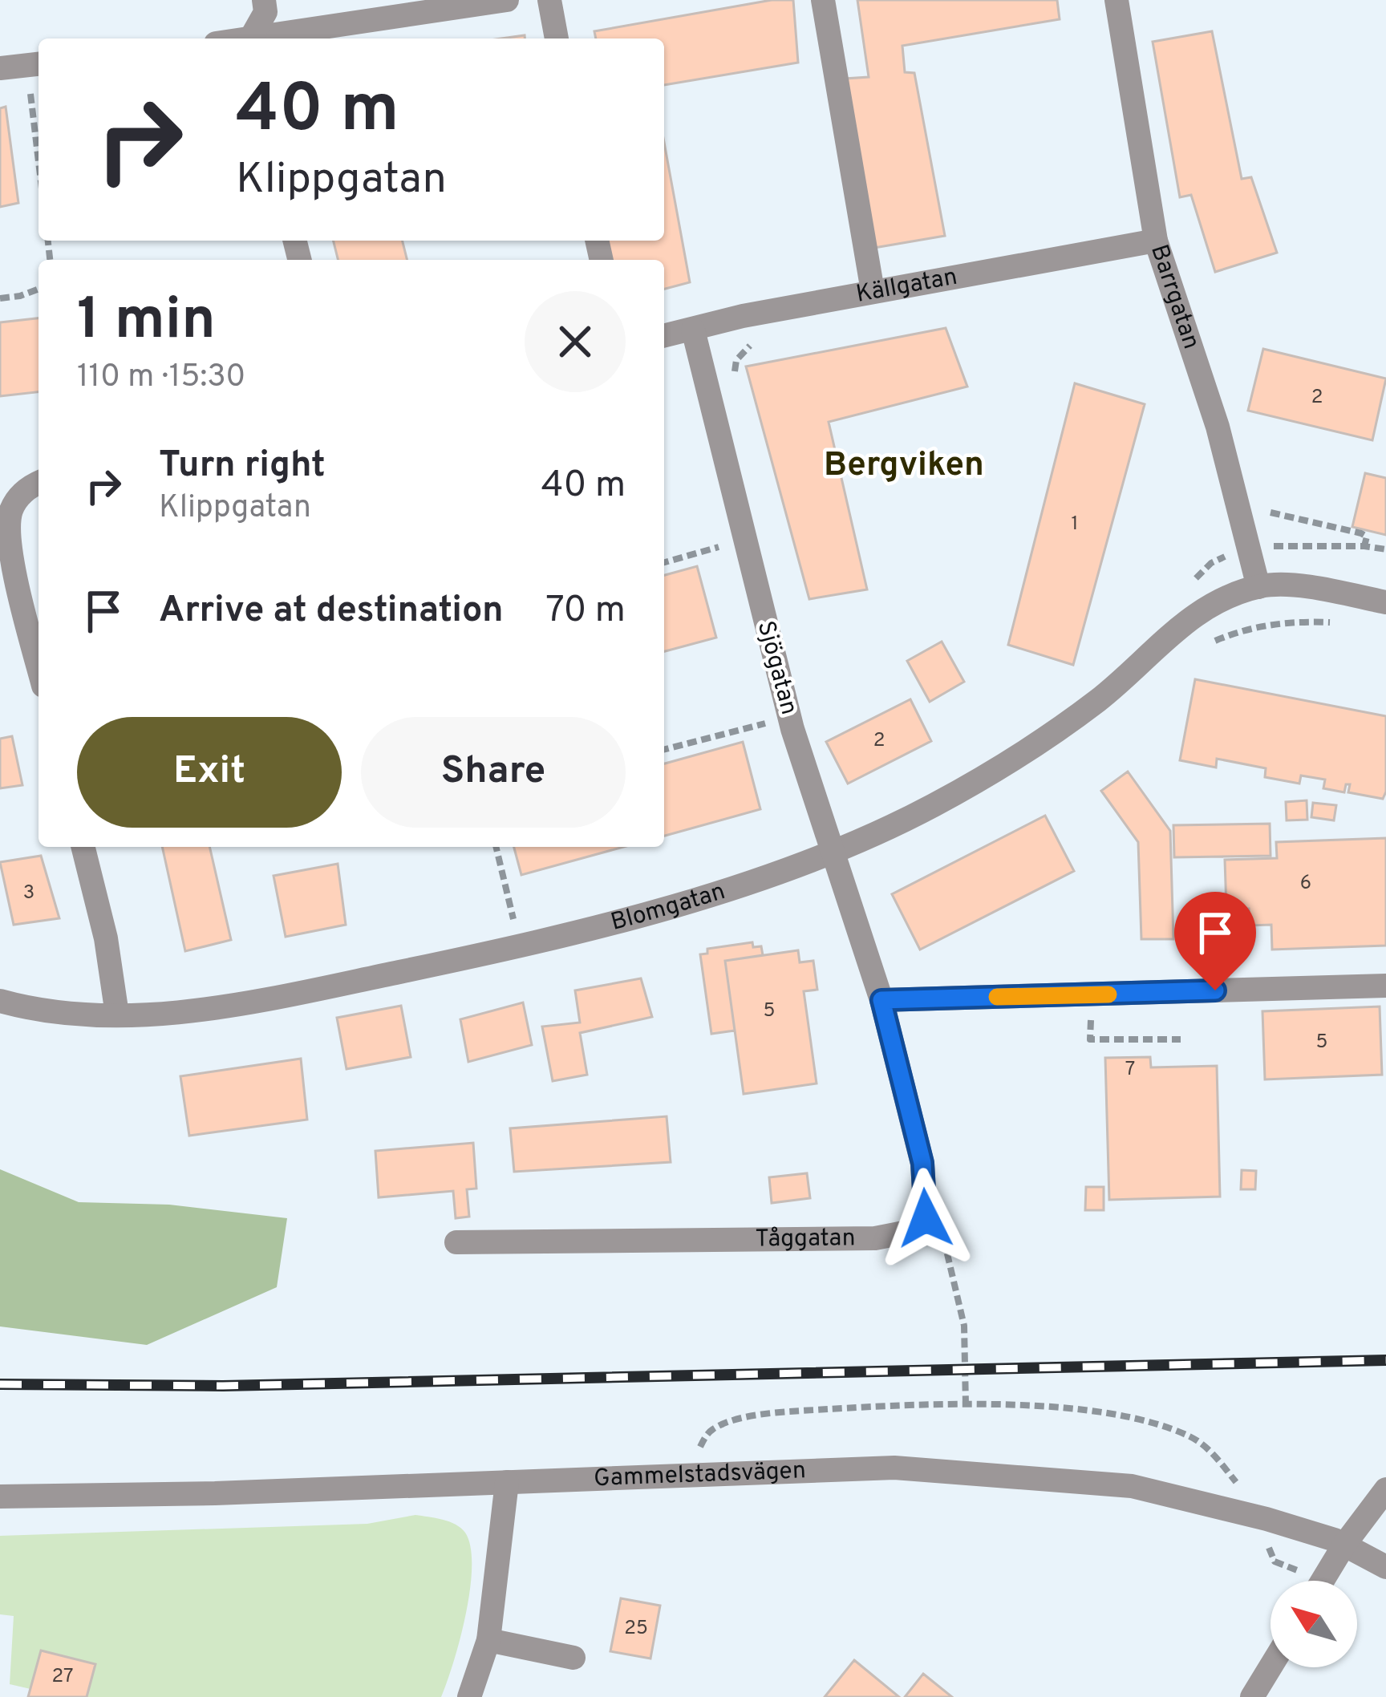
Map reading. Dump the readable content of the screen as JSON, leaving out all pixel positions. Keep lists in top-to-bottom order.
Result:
{
  "streets": {
    "street": [
      "Källgatan",
      "Barrgatan",
      "Sjögatan",
      "Blomgatan",
      "Tåggatan",
      "Gammelstadsvägen"
    ]
  },
  "crossings": [
    ["Källgatan", "Barrgatan"],
    ["Källgatan", "Sjögatan"],
    ["Barrgatan", "Blomgatan"],
    ["Sjögatan", "Blomgatan"]
  ],
  "districts": ["Bergviken"],
  "house_numbers": [
    "2",
    "1",
    "2",
    "6",
    "3",
    "5",
    "5",
    "7",
    "25",
    "27"
  ],
  "north": "top left",
  "page": {
    "turn": ["40 m", "Klippgatan"],
    "heading": ["1 min", "110 m · 15:30"],
    "list": [
      {
        "name": "Turn right",
        "note": "Klippgatan",
        "value": "40 m"
      },
      {
        "name": "Arrive at destination",
        "value": "70 m"
      }
    ],
    "buttons": ["Exit", "Share"]
  }
}
